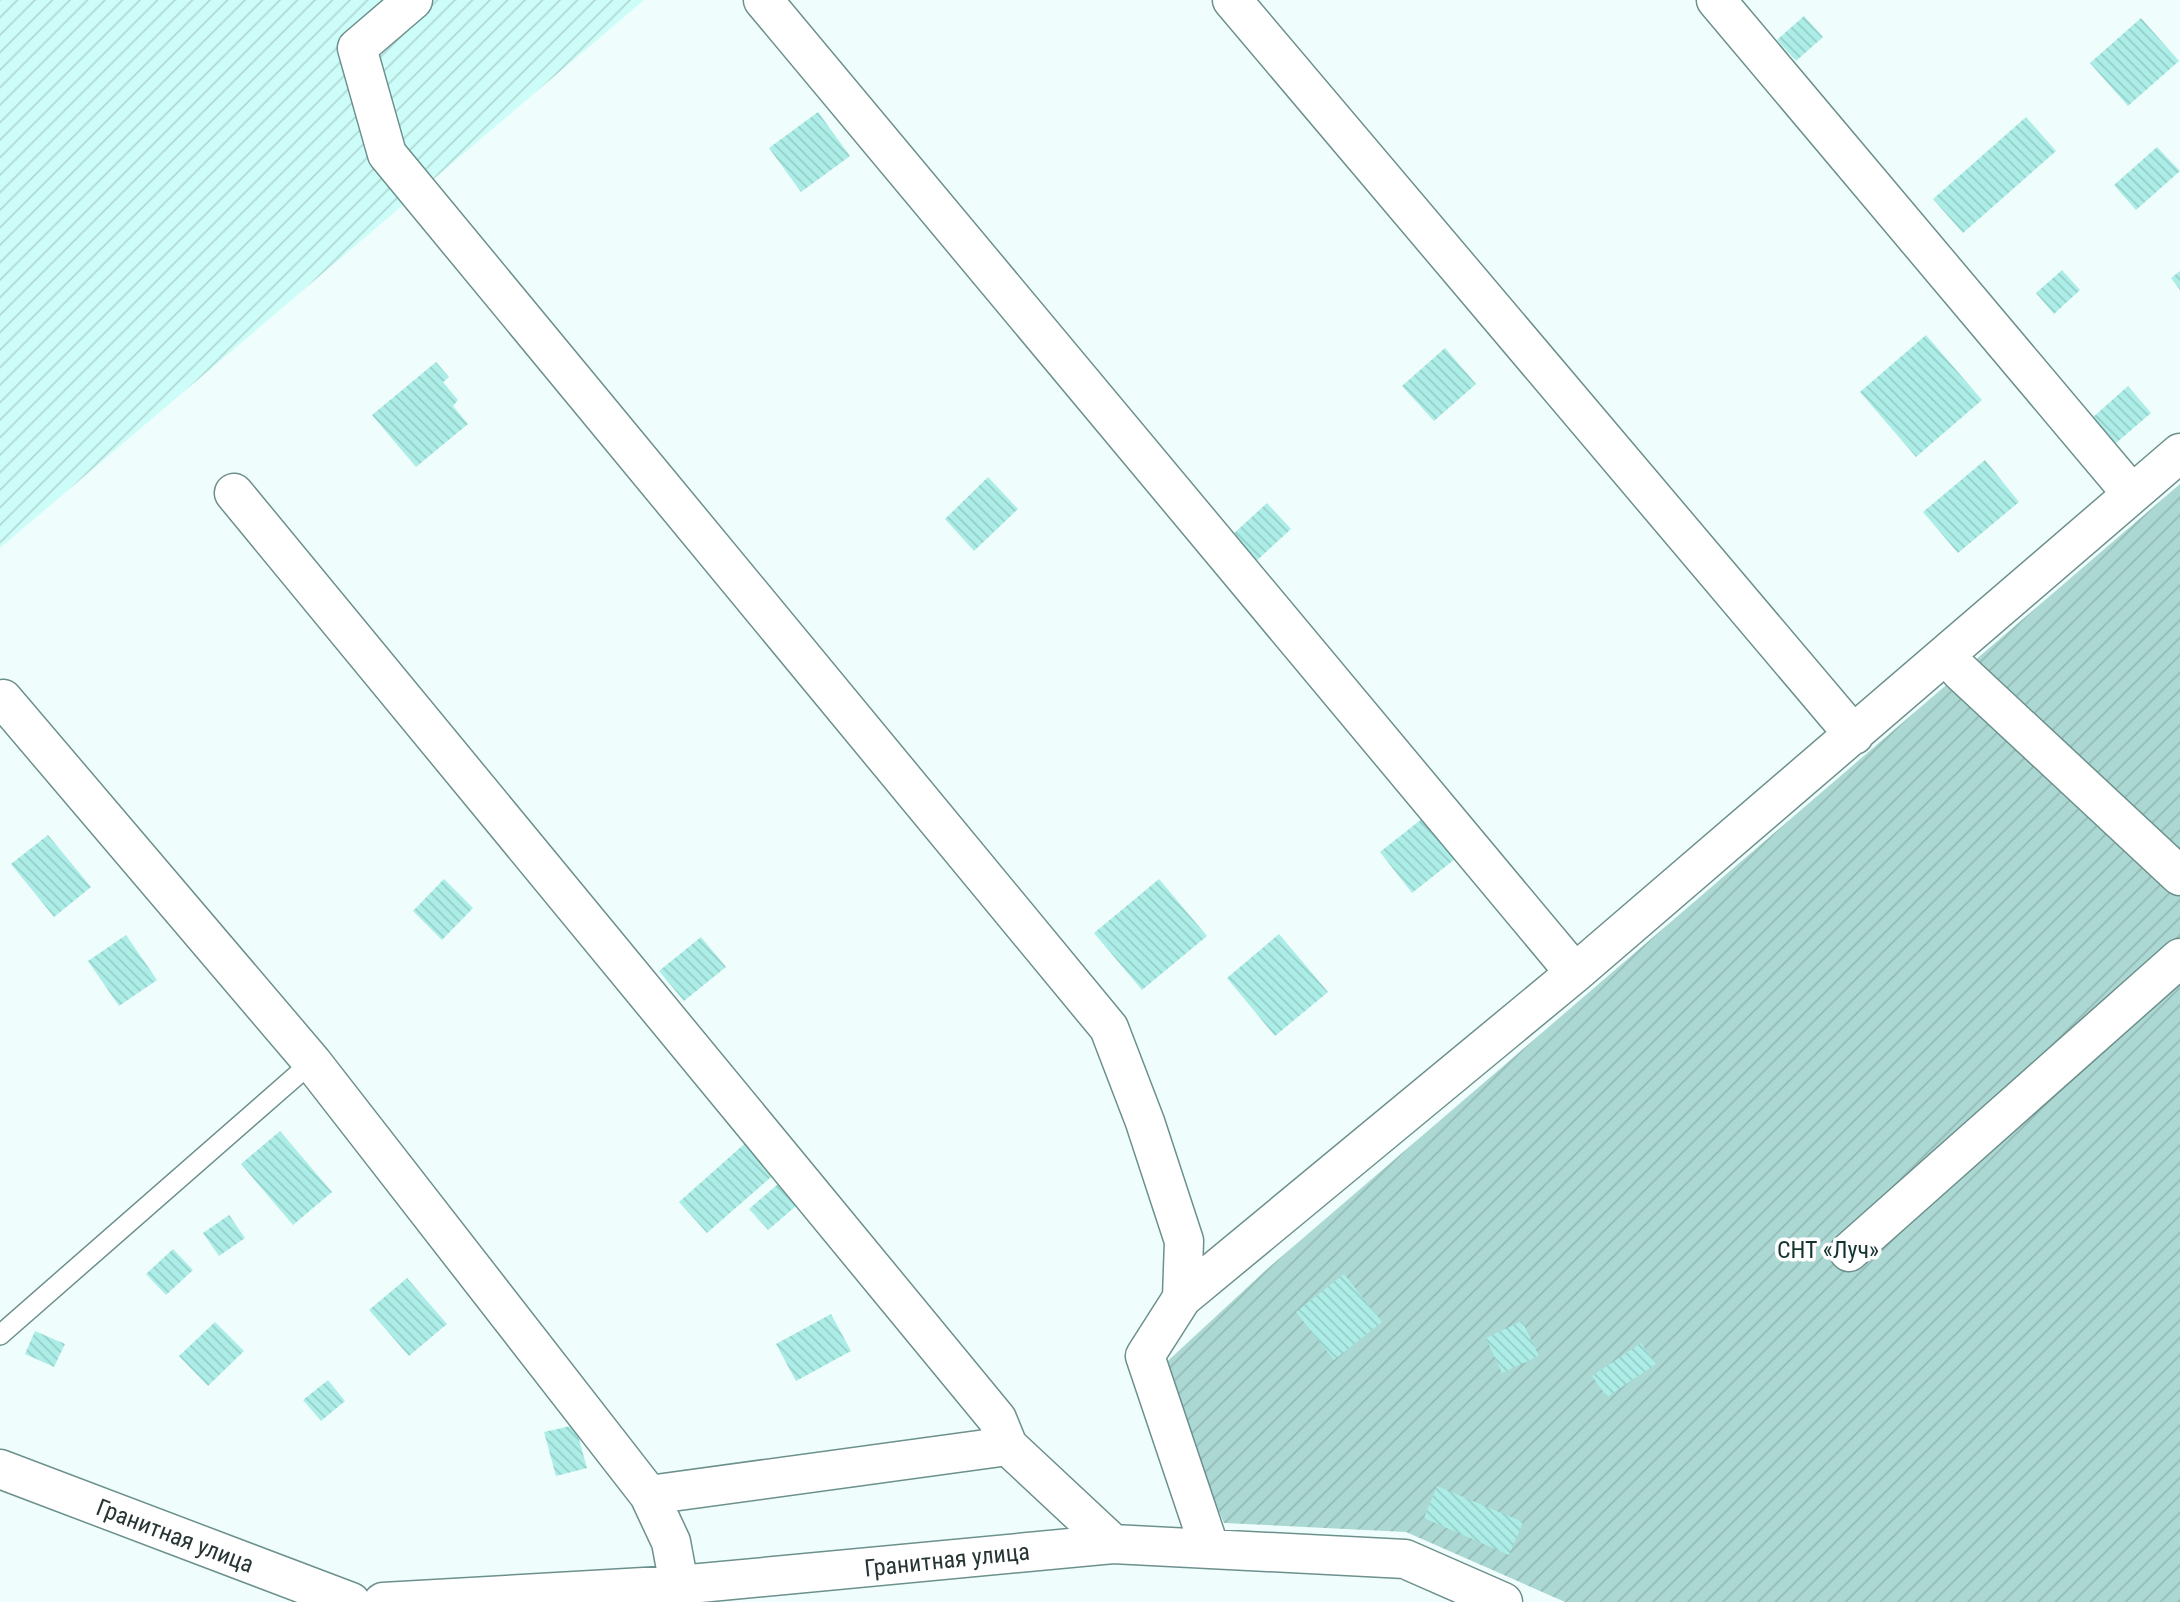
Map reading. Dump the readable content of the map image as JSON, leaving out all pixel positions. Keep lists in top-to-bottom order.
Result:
{
  "streets": {
    "street": ["Гранитная улица"]
  },
  "parks": ["СНТ «Луч»"]
}
